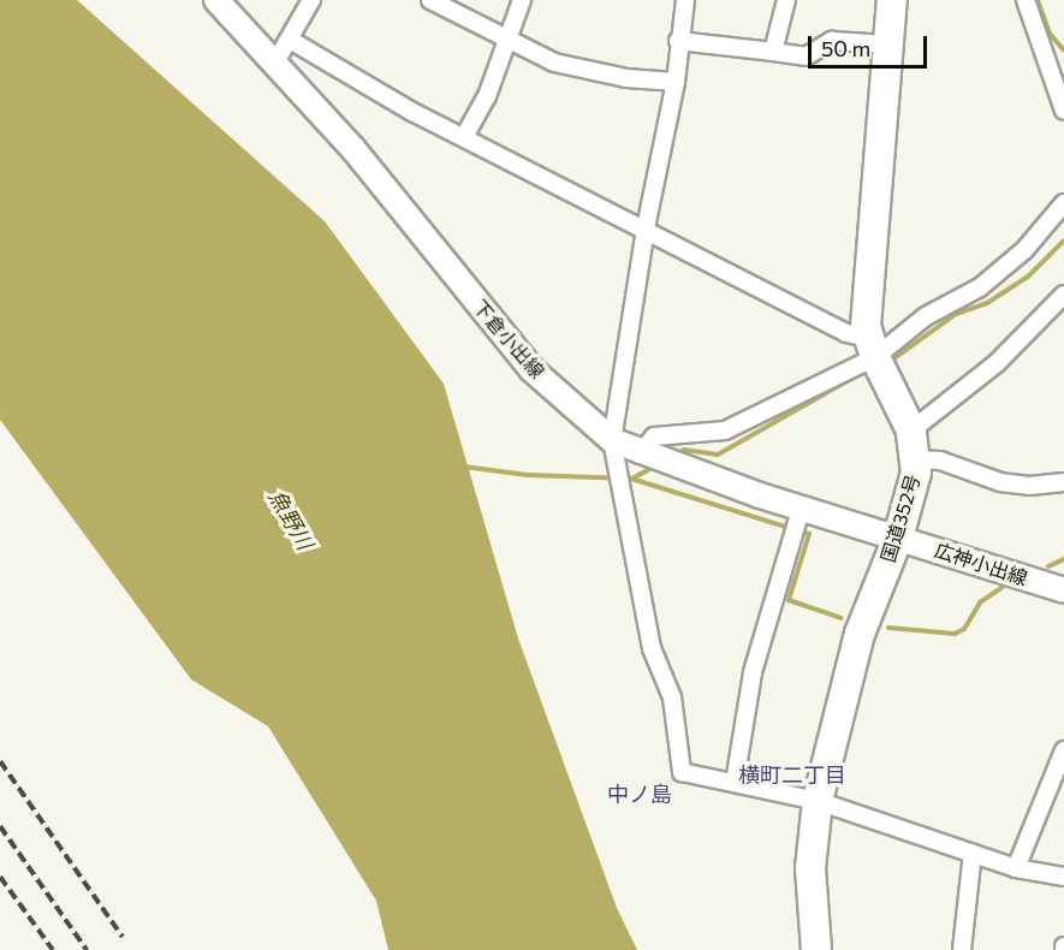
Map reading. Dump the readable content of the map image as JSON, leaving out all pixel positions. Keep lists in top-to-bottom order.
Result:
{
  "streets": {
    "highway": ["国道352号"],
    "main road": ["下倉小出線", "広神小出線"]
  },
  "crossings": [
    ["下倉小出線", "国道352号"],
    ["下倉小出線", "広神小出線"],
    ["国道352号", "広神小出線"]
  ],
  "districts": ["横町二丁目", "中ノ島"],
  "water": ["魚野川"],
  "scale_bar": "50 m"
}
